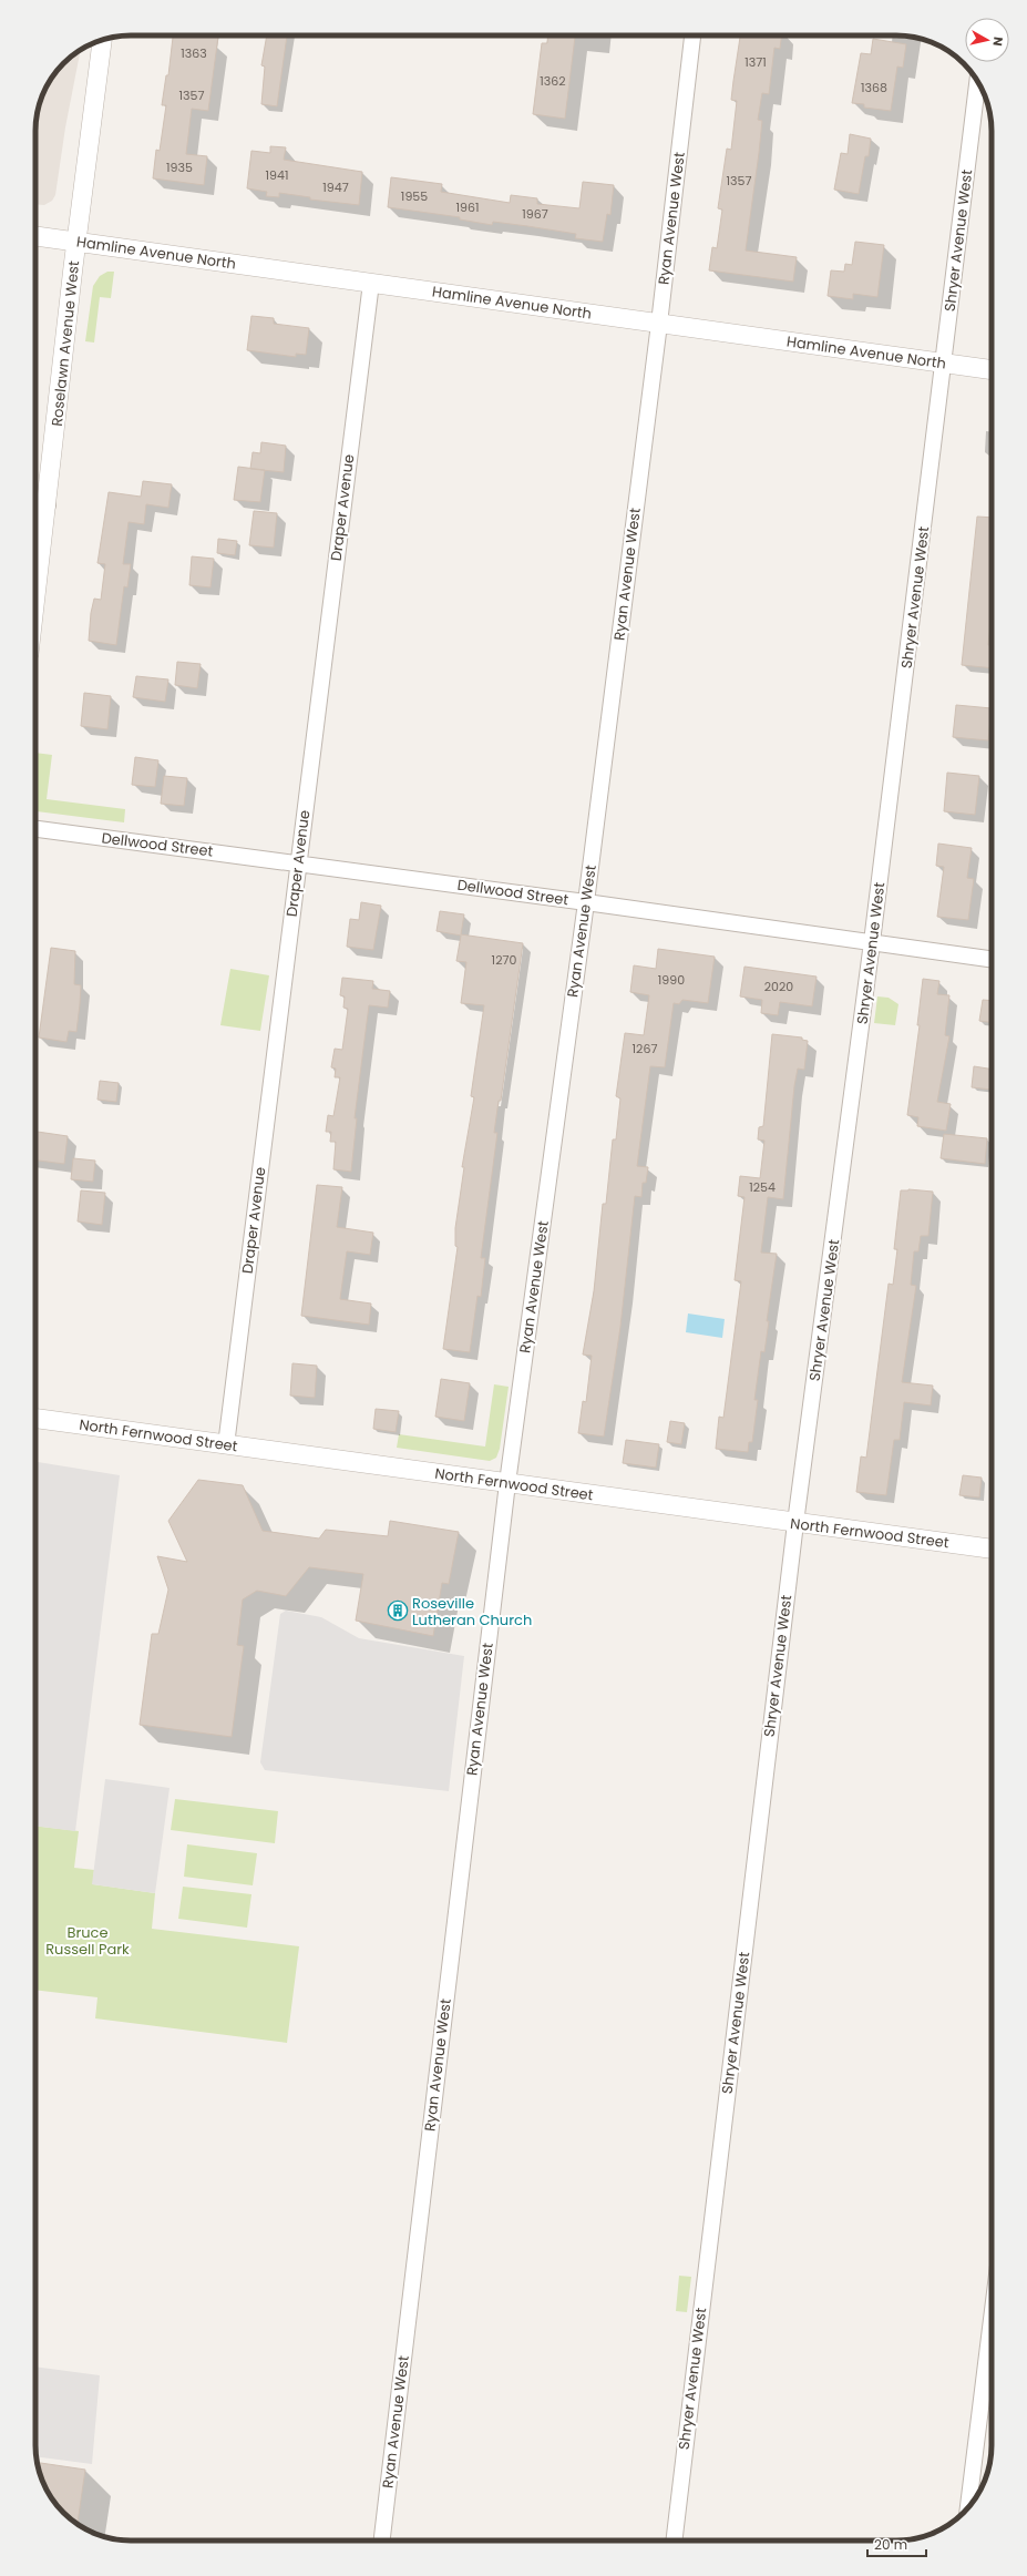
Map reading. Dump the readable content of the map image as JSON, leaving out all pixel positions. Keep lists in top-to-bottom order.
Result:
{
  "streets": {
    "street": [
      "Ryan Avenue West",
      "Shryer Avenue West",
      "Hamline Avenue North",
      "Roselawn Avenue West",
      "Draper Avenue",
      "Dellwood Street",
      "North Fernwood Street"
    ]
  },
  "crossings": [
    ["Ryan Avenue West", "Hamline Avenue North"],
    ["Ryan Avenue West", "Dellwood Street"],
    ["Ryan Avenue West", "North Fernwood Street"],
    ["Shryer Avenue West", "Hamline Avenue North"],
    ["Shryer Avenue West", "Dellwood Street"],
    ["Shryer Avenue West", "North Fernwood Street"],
    ["Hamline Avenue North", "Roselawn Avenue West"],
    ["Hamline Avenue North", "Draper Avenue"],
    ["Draper Avenue", "Dellwood Street"],
    ["Draper Avenue", "North Fernwood Street"]
  ],
  "parks": ["Bruce Russell Park"],
  "places": {
    "building": ["Roseville Lutheran Church"]
  },
  "house_numbers": [
    "1363",
    "1371",
    "1362",
    "1368",
    "1357",
    "1935",
    "1941",
    "1357",
    "1947",
    "1955",
    "1961",
    "1967",
    "1270",
    "1990",
    "2020",
    "1267",
    "1254"
  ],
  "scale_bar": "20 m",
  "north": "right"
}
